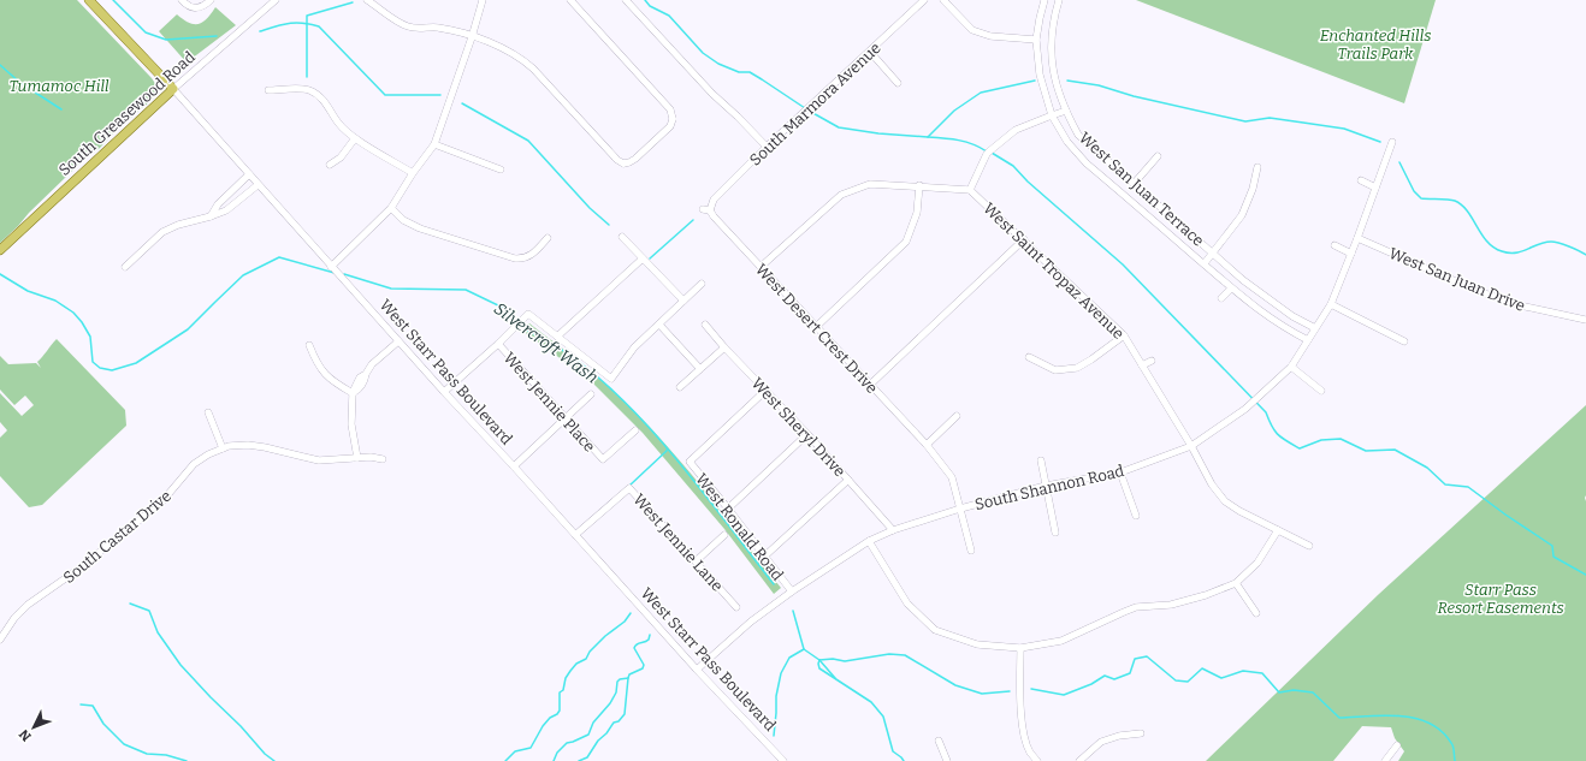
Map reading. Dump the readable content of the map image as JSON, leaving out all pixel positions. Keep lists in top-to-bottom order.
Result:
{
  "streets": {
    "main road": ["South Greasewood Road", "West Starr Pass Boulevard"],
    "street": [
      "South Marmora Avenue",
      "West San Juan Terrace",
      "West Saint Tropaz Avenue",
      "West San Juan Drive",
      "West Desert Crest Drive",
      "West Jennie Place",
      "West Sheryl Drive",
      "South Shannon Road",
      "West Ronald Road",
      "South Castar Drive",
      "West Jennie Lane"
    ]
  },
  "crossings": [
    ["South Marmora Avenue", "West Desert Crest Drive"],
    ["South Greasewood Road", "West Starr Pass Boulevard"],
    ["West San Juan Terrace", "South Shannon Road"],
    ["West Saint Tropaz Avenue", "West Desert Crest Drive"],
    ["West Saint Tropaz Avenue", "South Shannon Road"],
    ["West San Juan Drive", "South Shannon Road"],
    ["West Desert Crest Drive", "South Shannon Road"],
    ["West Starr Pass Boulevard", "South Shannon Road"],
    ["West Starr Pass Boulevard", "West Jennie Lane"],
    ["West Sheryl Drive", "South Shannon Road"],
    ["West Sheryl Drive", "West Ronald Road"],
    ["South Shannon Road", "West Ronald Road"]
  ],
  "water": ["Silvercroft Wash"],
  "parks": ["Enchanted Hills Trails Park", "Tumamoc Hill", "Starr Pass Resort Easements"],
  "north": "bottom left"
}
